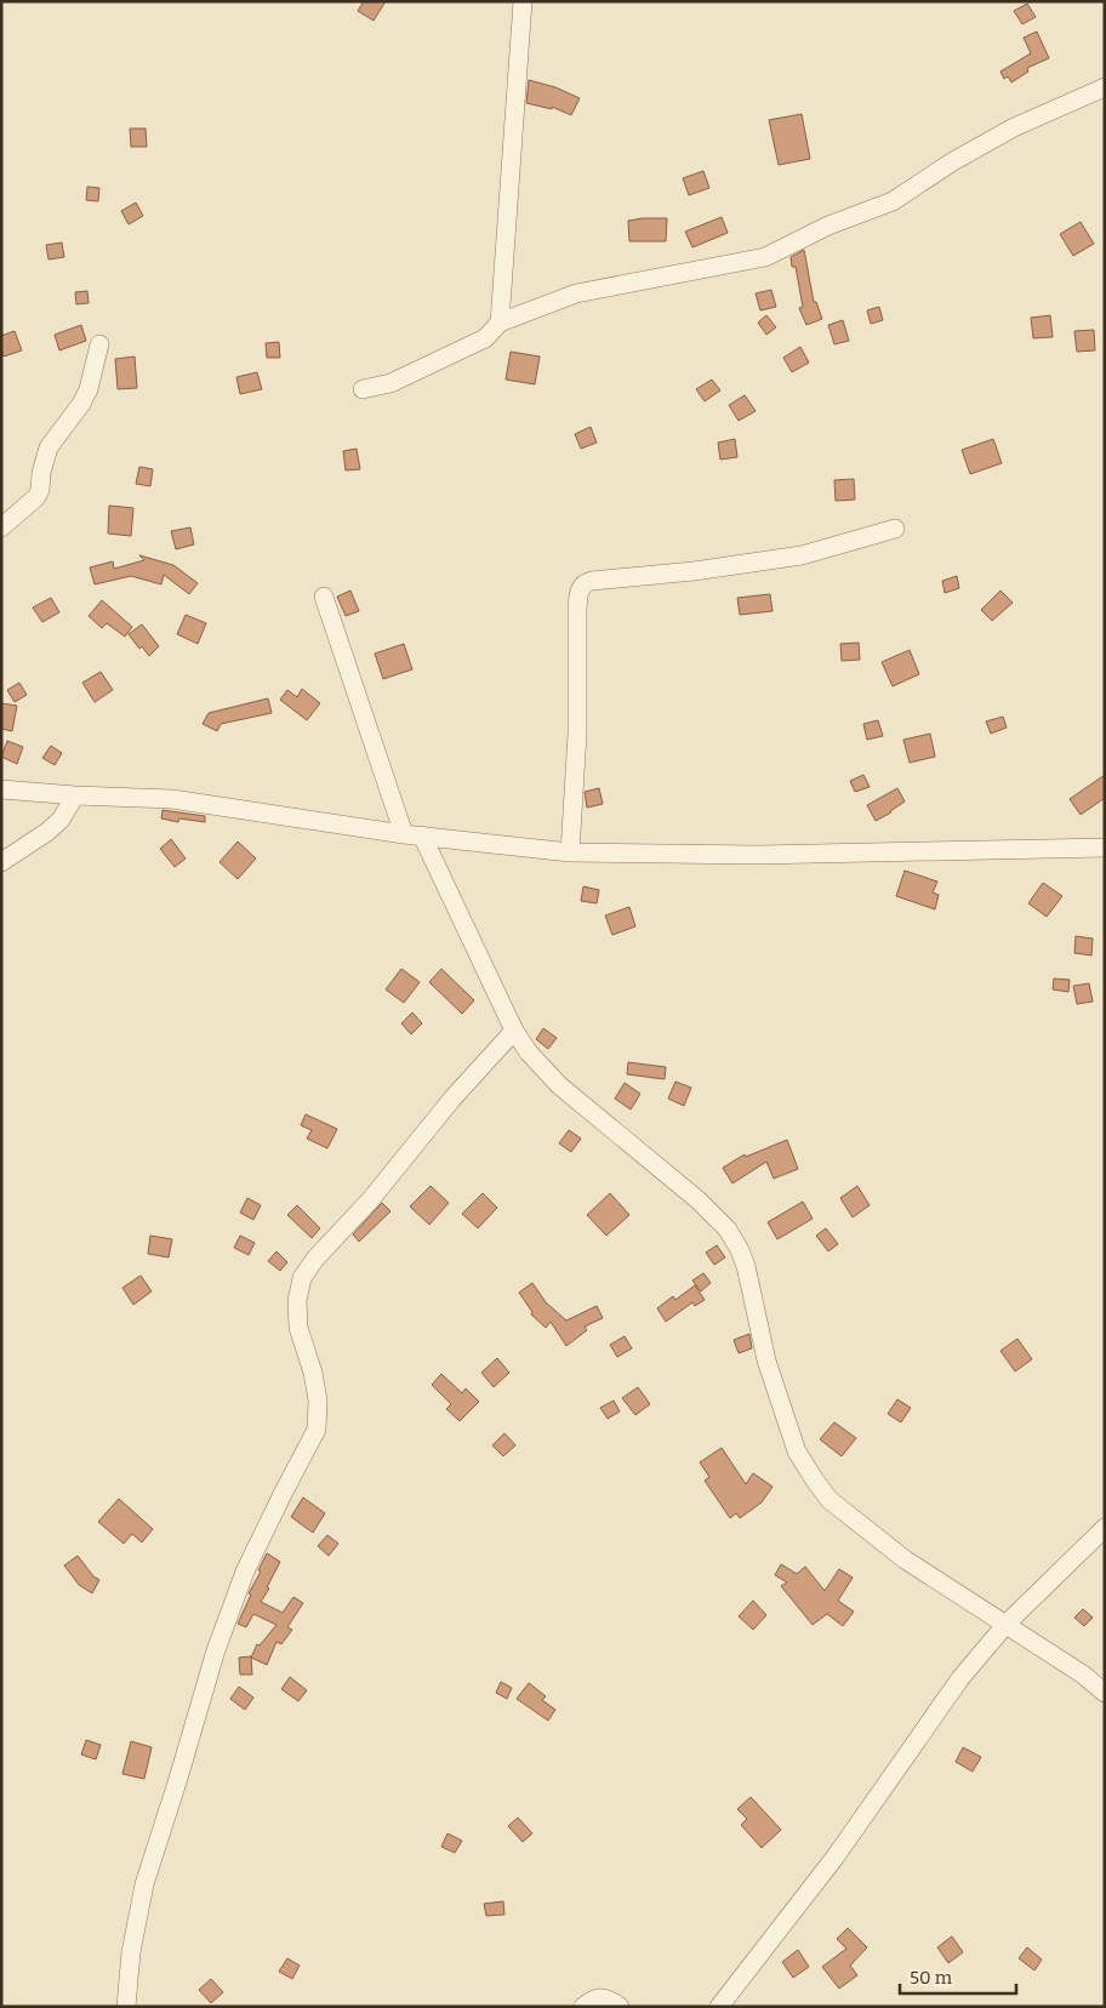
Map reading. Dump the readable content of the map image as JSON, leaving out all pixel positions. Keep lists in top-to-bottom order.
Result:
{
  "scale_bar": "50 m"
}
